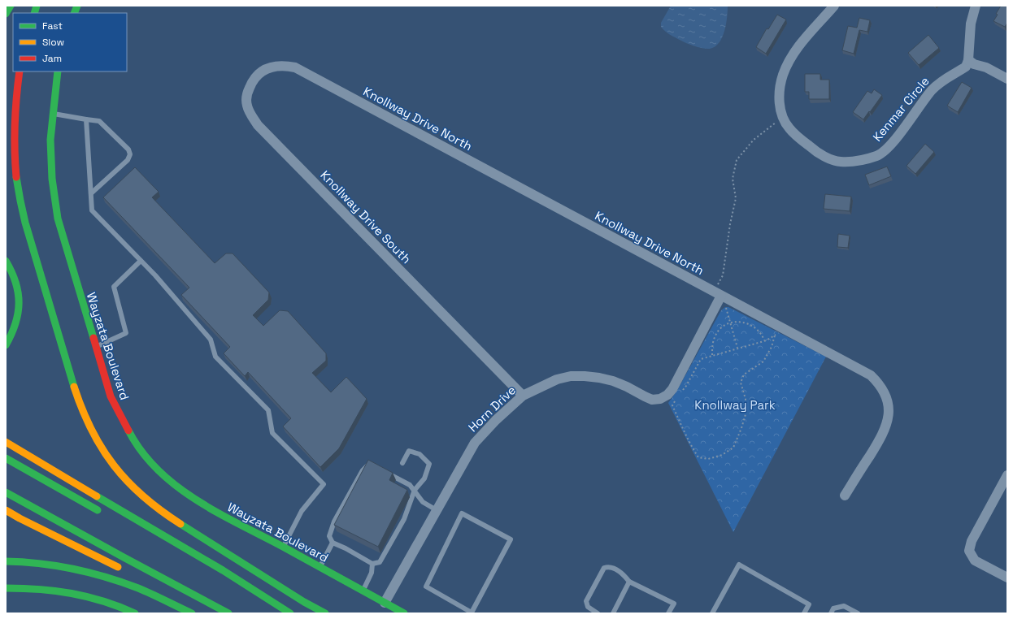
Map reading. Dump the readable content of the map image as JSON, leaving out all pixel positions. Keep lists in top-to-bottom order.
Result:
{
  "streets": {
    "main road": ["Wayzata Boulevard"],
    "street": [
      "Kenmar Circle",
      "Knollway Drive North",
      "Knollway Drive South",
      "Horn Drive"
    ]
  },
  "crossings": [
    ["Knollway Drive North", "Knollway Drive South"],
    ["Knollway Drive North", "Horn Drive"],
    ["Knollway Drive South", "Horn Drive"],
    ["Wayzata Boulevard", "Horn Drive"]
  ],
  "parks": ["Knollway Park"],
  "legend": ["Fast", "Slow", "Jam"]
}
